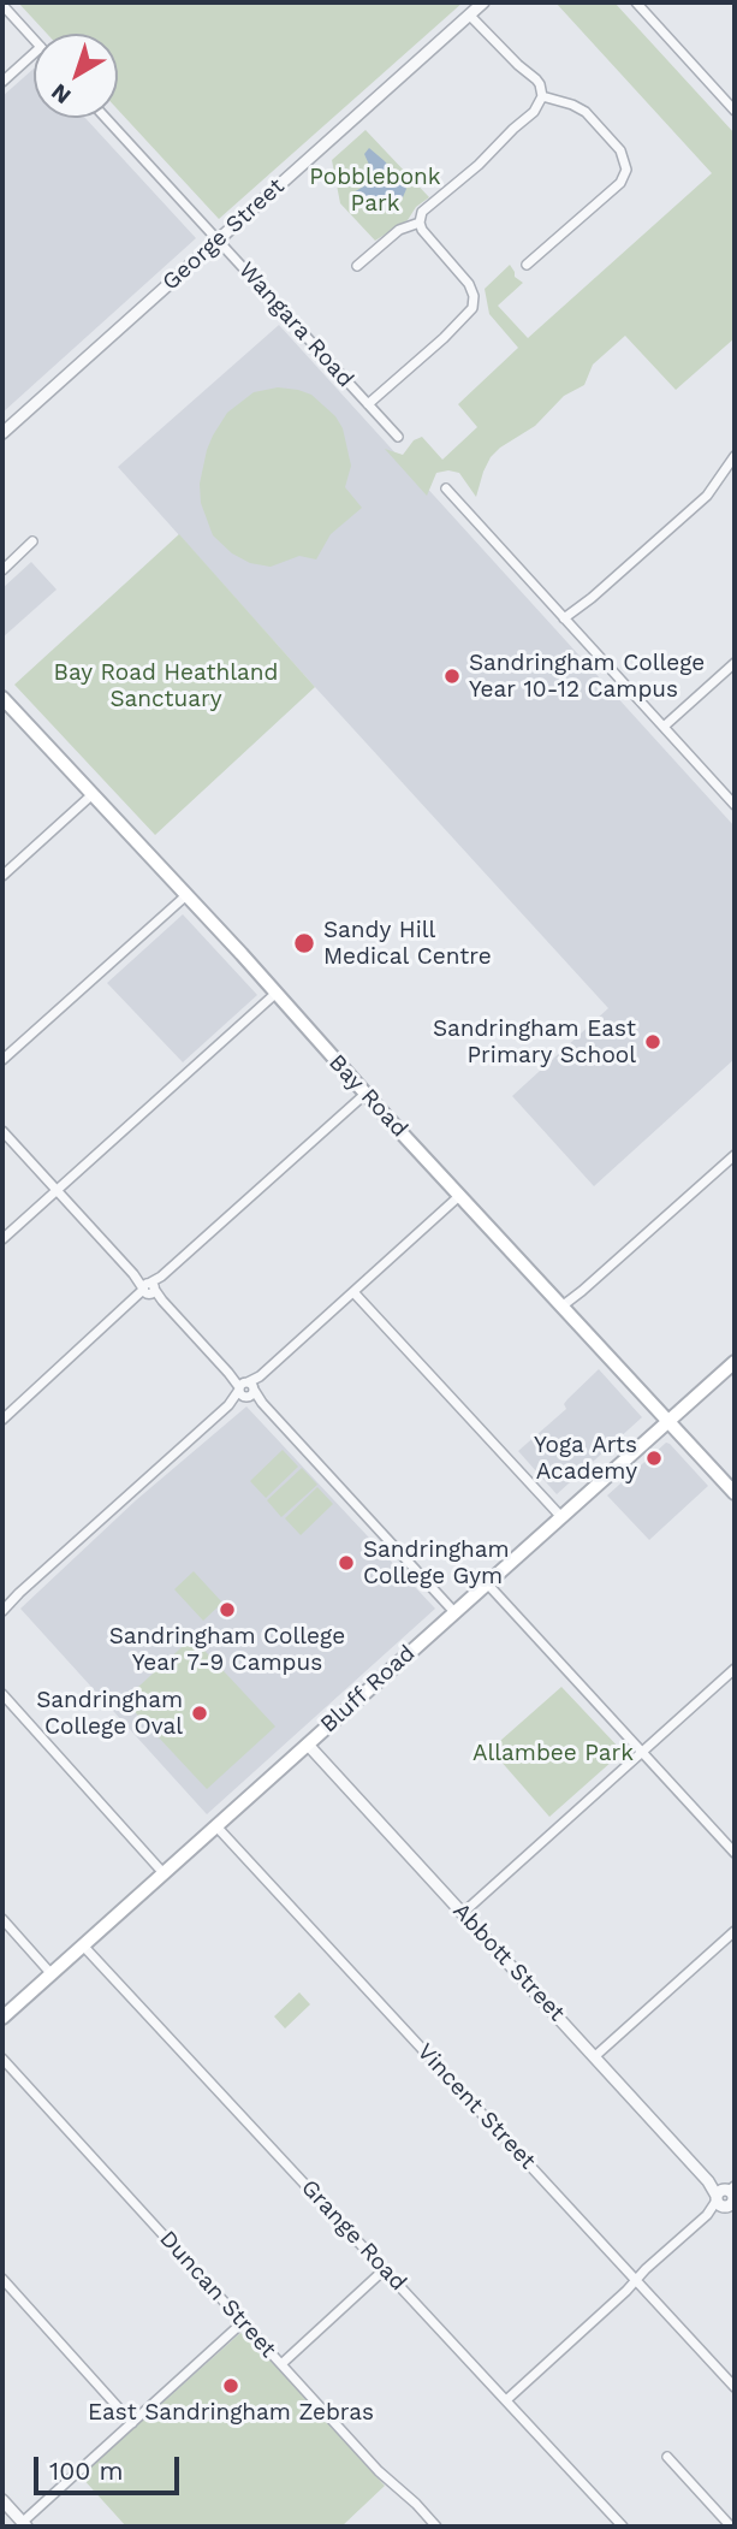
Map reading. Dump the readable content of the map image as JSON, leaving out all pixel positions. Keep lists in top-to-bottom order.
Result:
{
  "streets": {
    "main road": ["Bay Road", "Bluff Road"],
    "street": [
      "George Street",
      "Wangara Road",
      "Abbott Street",
      "Vincent Street",
      "Grange Road",
      "Duncan Street"
    ]
  },
  "crossings": [
    ["George Street", "Wangara Road"],
    ["Bay Road", "Bluff Road"],
    ["Bluff Road", "Abbott Street"],
    ["Bluff Road", "Vincent Street"],
    ["Bluff Road", "Grange Road"]
  ],
  "parks": ["Pobblebonk Park", "Bay Road Heathland Sanctuary", "Allambee Park"],
  "places": [
    "Sandringham College Year 10-12 Campus",
    "Sandy Hill Medical Centre",
    "Sandringham East Primary School",
    "Yoga Arts Academy",
    "Sandringham College Gym",
    "Sandringham College Year 7-9 Campus",
    "Sandringham College Oval",
    "East Sandringham Zebras"
  ],
  "scale_bar": "100 m",
  "north": "bottom left"
}
